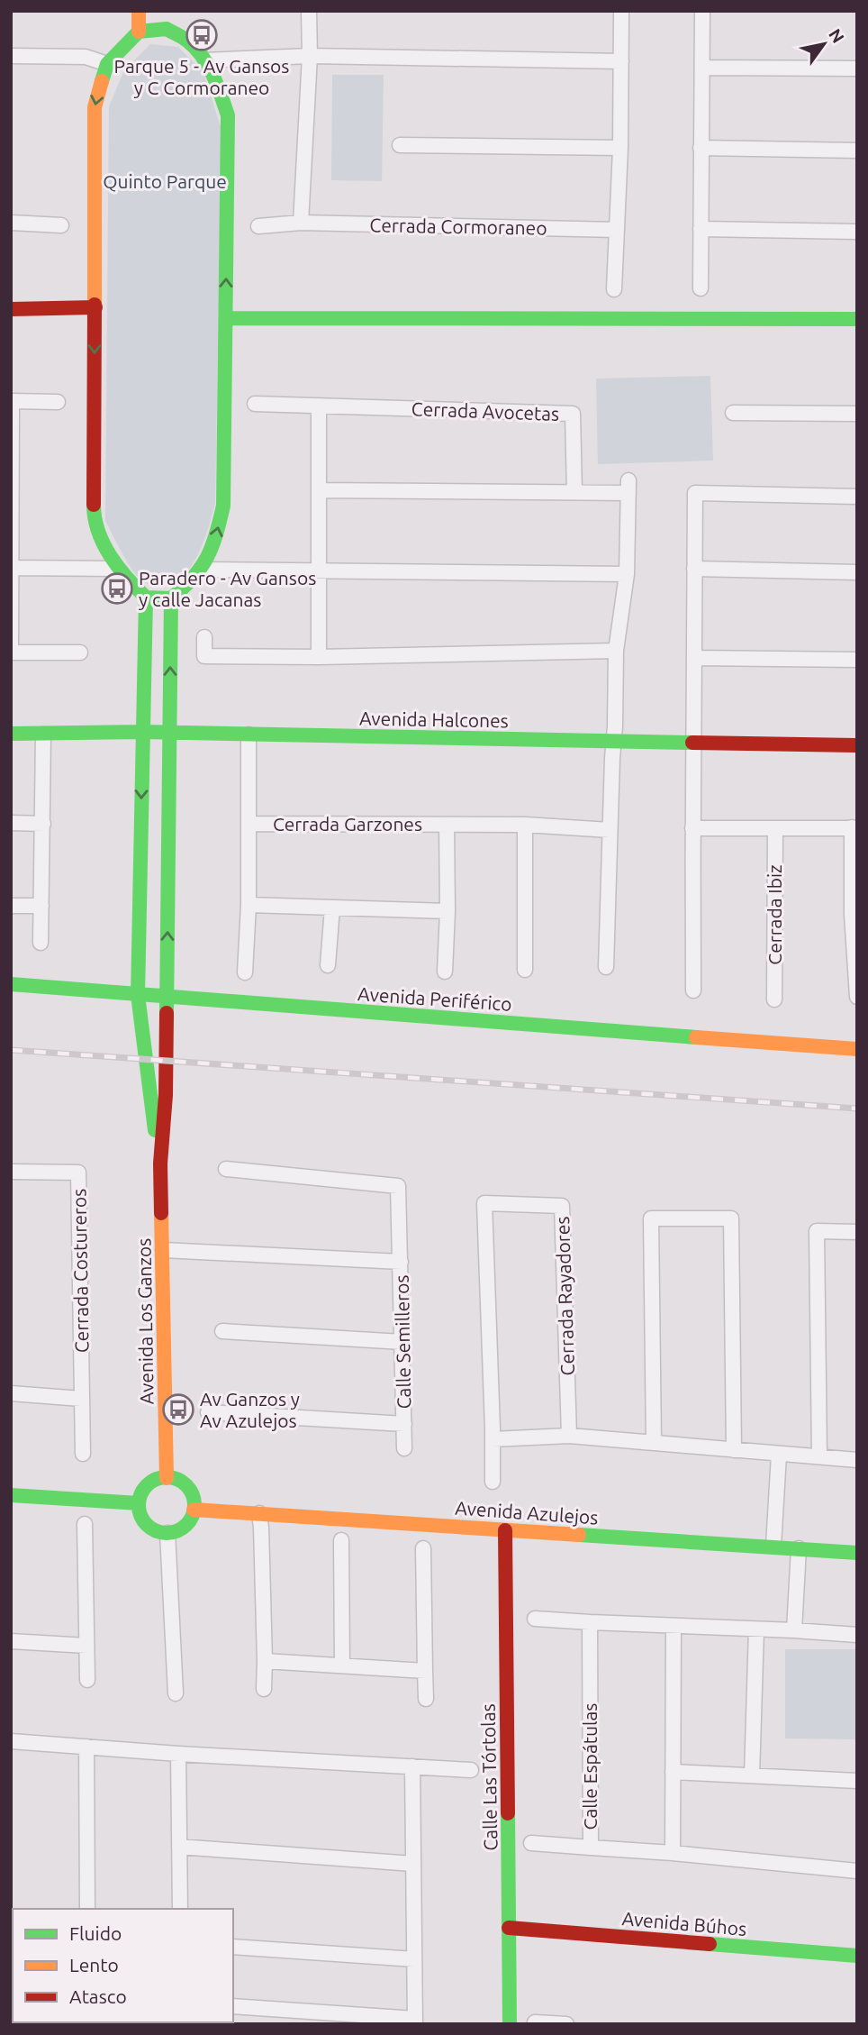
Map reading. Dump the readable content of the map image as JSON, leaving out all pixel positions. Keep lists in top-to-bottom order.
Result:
{
  "streets": {
    "street": [
      "Cerrada Cormoraneo",
      "Cerrada Avocetas",
      "Avenida Halcones",
      "Cerrada Garzones",
      "Cerrada Ibiz",
      "Avenida Periférico",
      "Cerrada Costureros",
      "Cerrada Rayadores",
      "Avenida Los Ganzos",
      "Calle Semilleros",
      "Avenida Azulejos",
      "Calle Espátulas",
      "Calle Las Tórtolas",
      "Avenida Búhos"
    ]
  },
  "crossings": [
    ["Avenida Halcones", "Cerrada Garzones"],
    ["Avenida Los Ganzos", "Calle Semilleros"],
    ["Avenida Los Ganzos", "Avenida Azulejos"],
    ["Avenida Azulejos", "Calle Las Tórtolas"],
    ["Calle Las Tórtolas", "Avenida Búhos"]
  ],
  "parks": ["Quinto Parque"],
  "places": {
    "bus stop": ["Parque 5 - Av Gansos y C Cormoraneo", "Paradero - Av Gansos y calle Jacanas", "Av Ganzos y Av Azulejos"]
  },
  "legend": ["Fluido", "Lento", "Atasco"],
  "north": "top right"
}
